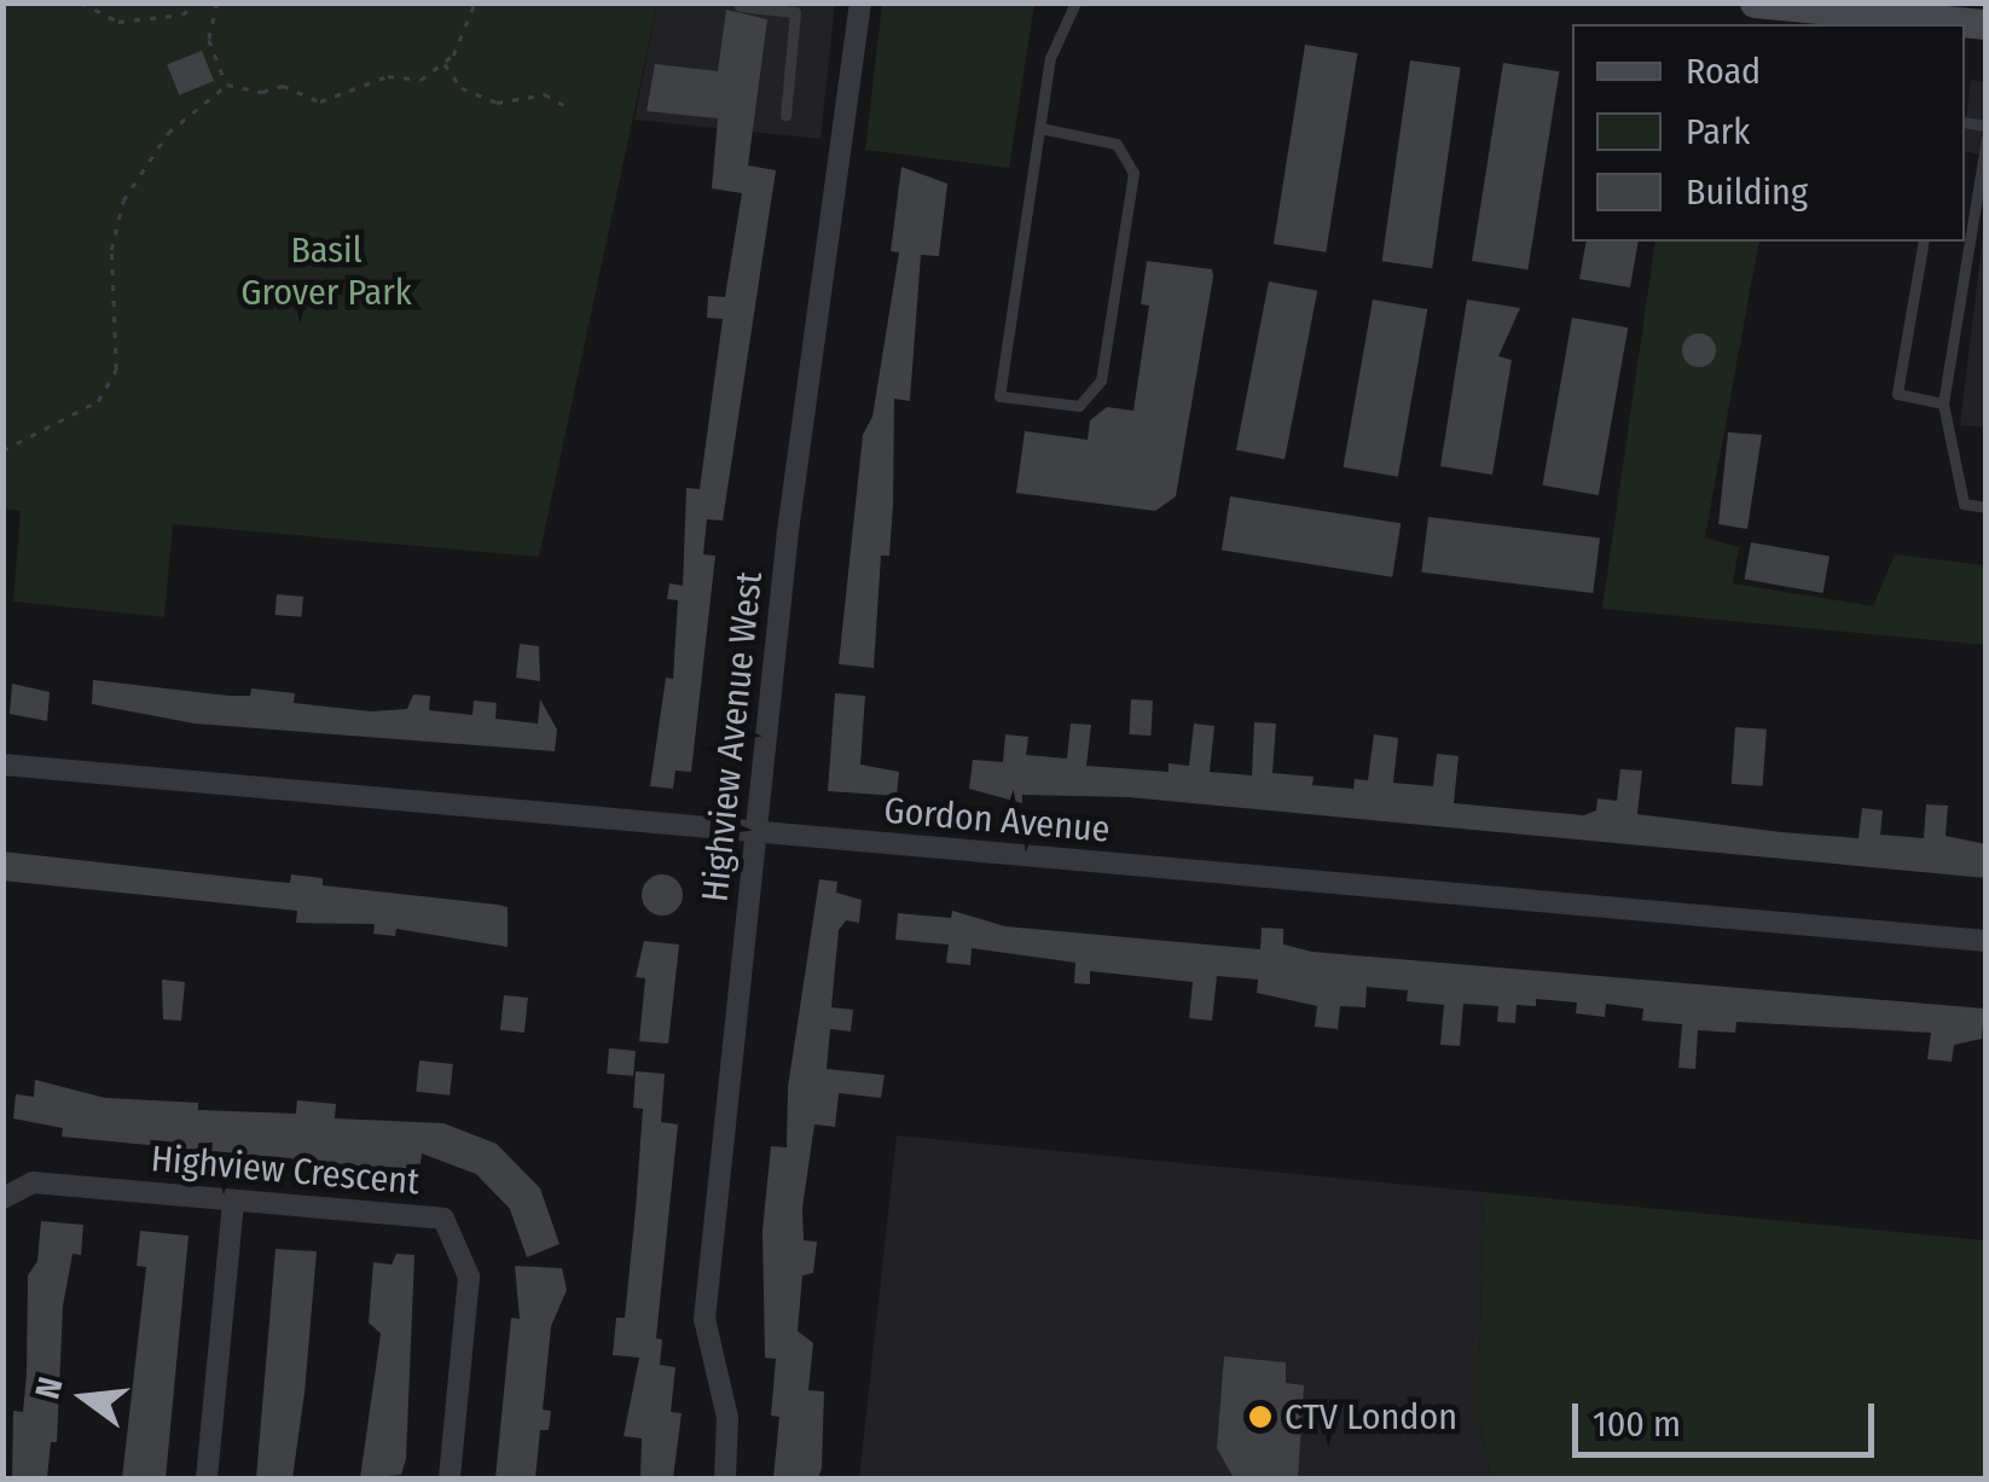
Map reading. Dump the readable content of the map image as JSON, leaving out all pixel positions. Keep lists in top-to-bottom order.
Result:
{
  "streets": {
    "street": ["Highview Avenue West", "Gordon Avenue", "Highview Crescent"]
  },
  "crossings": [
    ["Highview Avenue West", "Gordon Avenue"]
  ],
  "parks": ["Basil Grover Park"],
  "places": ["CTV London"],
  "legend": ["Road", "Park", "Building"],
  "scale_bar": "100 m",
  "north": "left"
}
